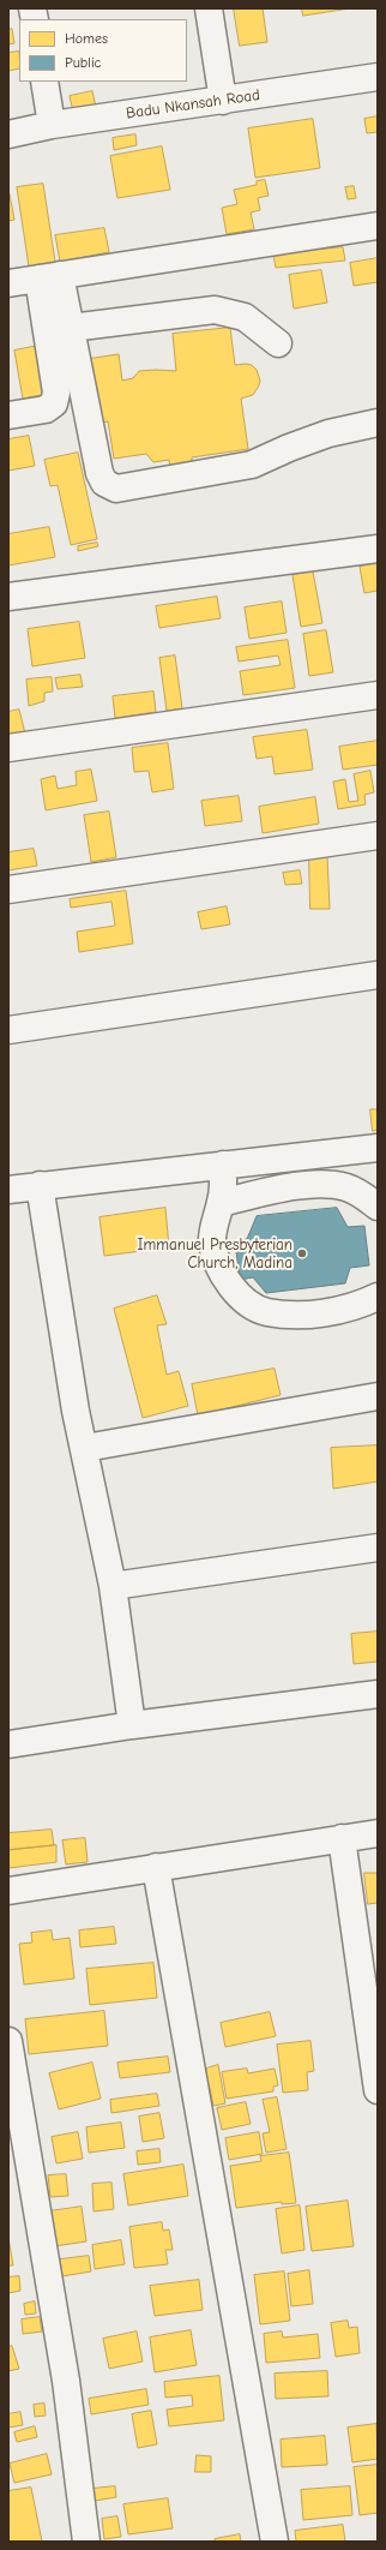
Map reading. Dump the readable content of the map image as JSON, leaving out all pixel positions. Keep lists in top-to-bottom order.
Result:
{
  "streets": {
    "street": ["Badu Nkansah Road"]
  },
  "places": ["Immanuel Presbyterian Church, Madina"],
  "legend": ["Homes", "Public"]
}
